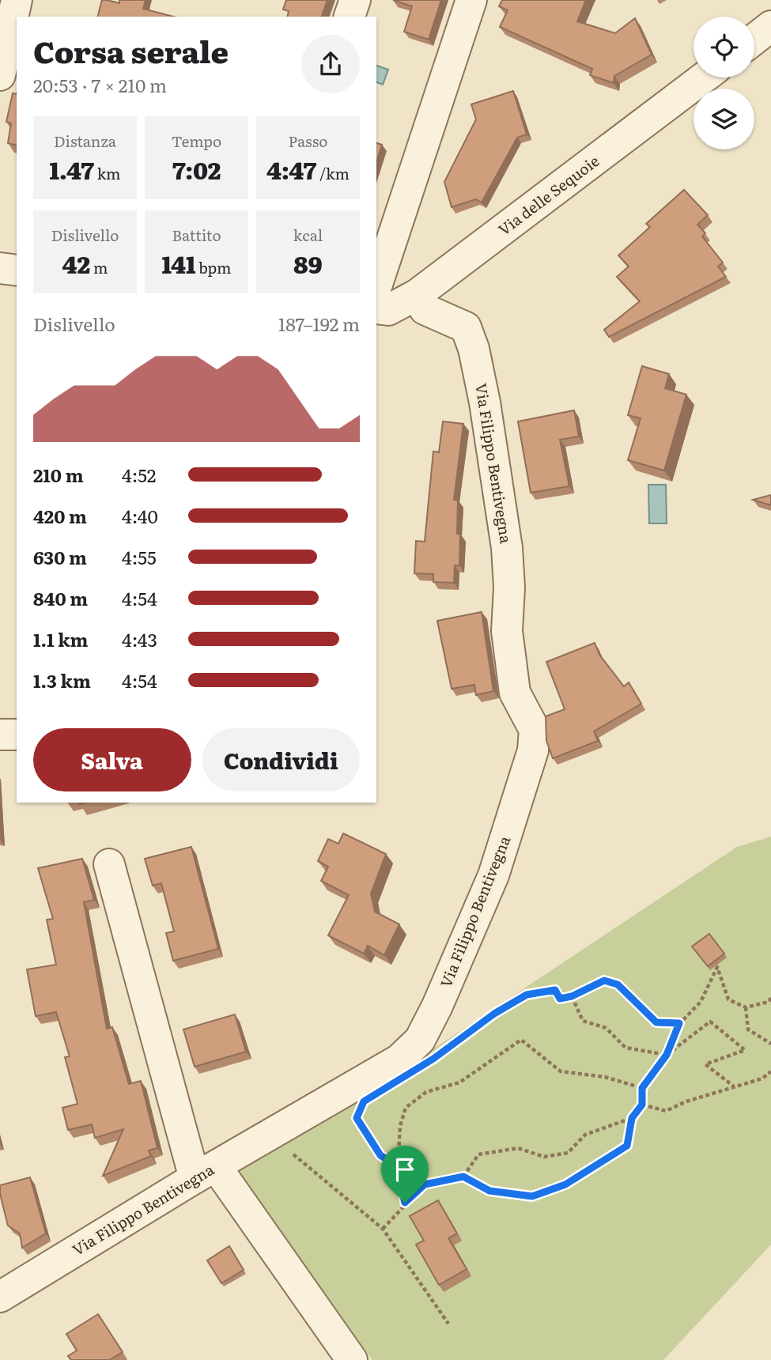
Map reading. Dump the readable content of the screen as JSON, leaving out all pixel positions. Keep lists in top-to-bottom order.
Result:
{
  "streets": {
    "street": ["Via delle Sequoie", "Via Filippo Bentivegna"]
  },
  "crossings": [
    ["Via delle Sequoie", "Via Filippo Bentivegna"]
  ],
  "page": {
    "heading": ["Corsa serale", "20:53 · 7 × 210 m"],
    "stats": [
      ["Distanza", "1.47 km"],
      ["Tempo", "7:02"],
      ["Passo", "4:47 /km"],
      ["Dislivello", "42 m"],
      ["Battito", "141 bpm"],
      ["kcal", "89"]
    ],
    "chart": ["Dislivello", "187–192 m"],
    "list": [
      {
        "name": "210 m",
        "note": "4:52"
      },
      {
        "name": "420 m",
        "note": "4:40"
      },
      {
        "name": "630 m",
        "note": "4:55"
      },
      {
        "name": "840 m",
        "note": "4:54"
      },
      {
        "name": "1.1 km",
        "note": "4:43"
      },
      {
        "name": "1.3 km",
        "note": "4:54"
      }
    ],
    "buttons": ["Salva", "Condividi"]
  }
}
